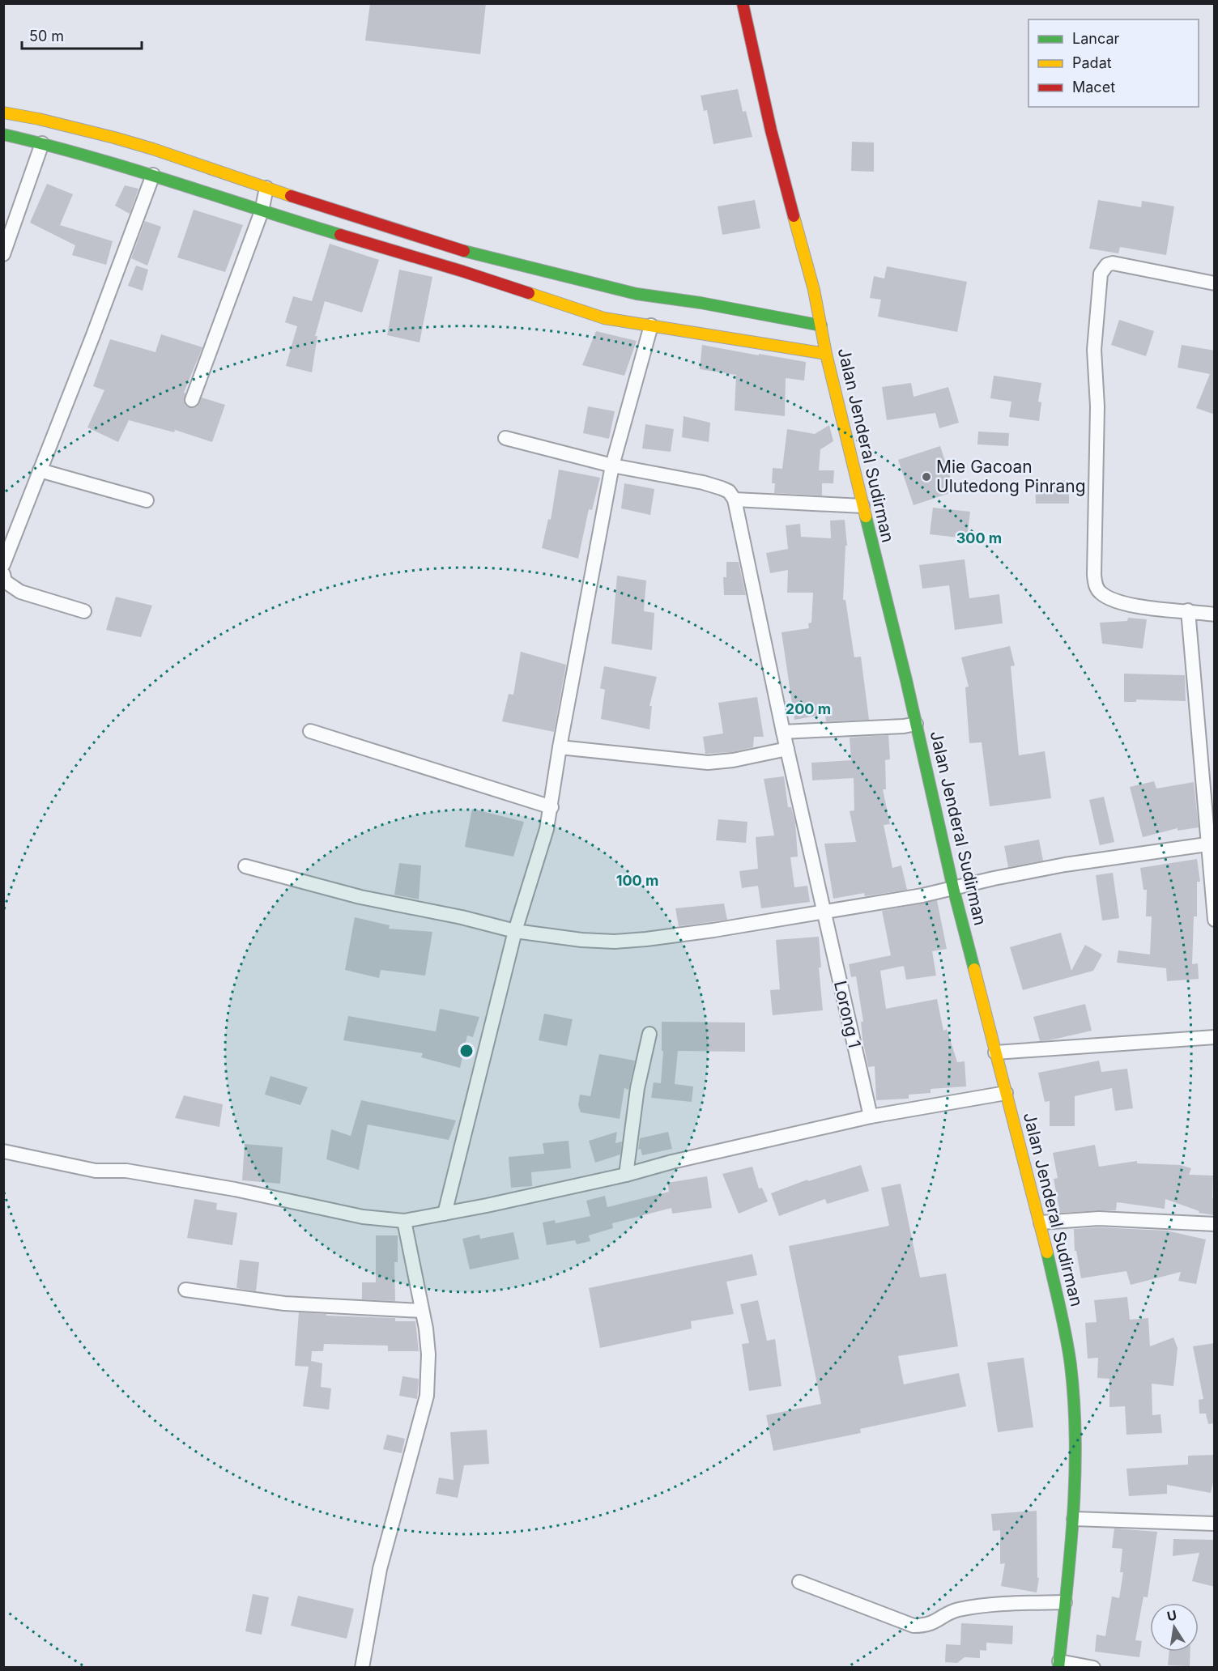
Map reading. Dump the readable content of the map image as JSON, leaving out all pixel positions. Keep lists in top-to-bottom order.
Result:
{
  "streets": {
    "main road": ["Jalan Jenderal Sudirman"],
    "street": ["Lorong 1"]
  },
  "places": ["Mie Gacoan Ulutedong Pinrang"],
  "legend": ["Lancar", "Padat", "Macet"],
  "scale_bar": "50 m",
  "north": "top",
  "rings": ["300 m", "200 m", "100 m"]
}
